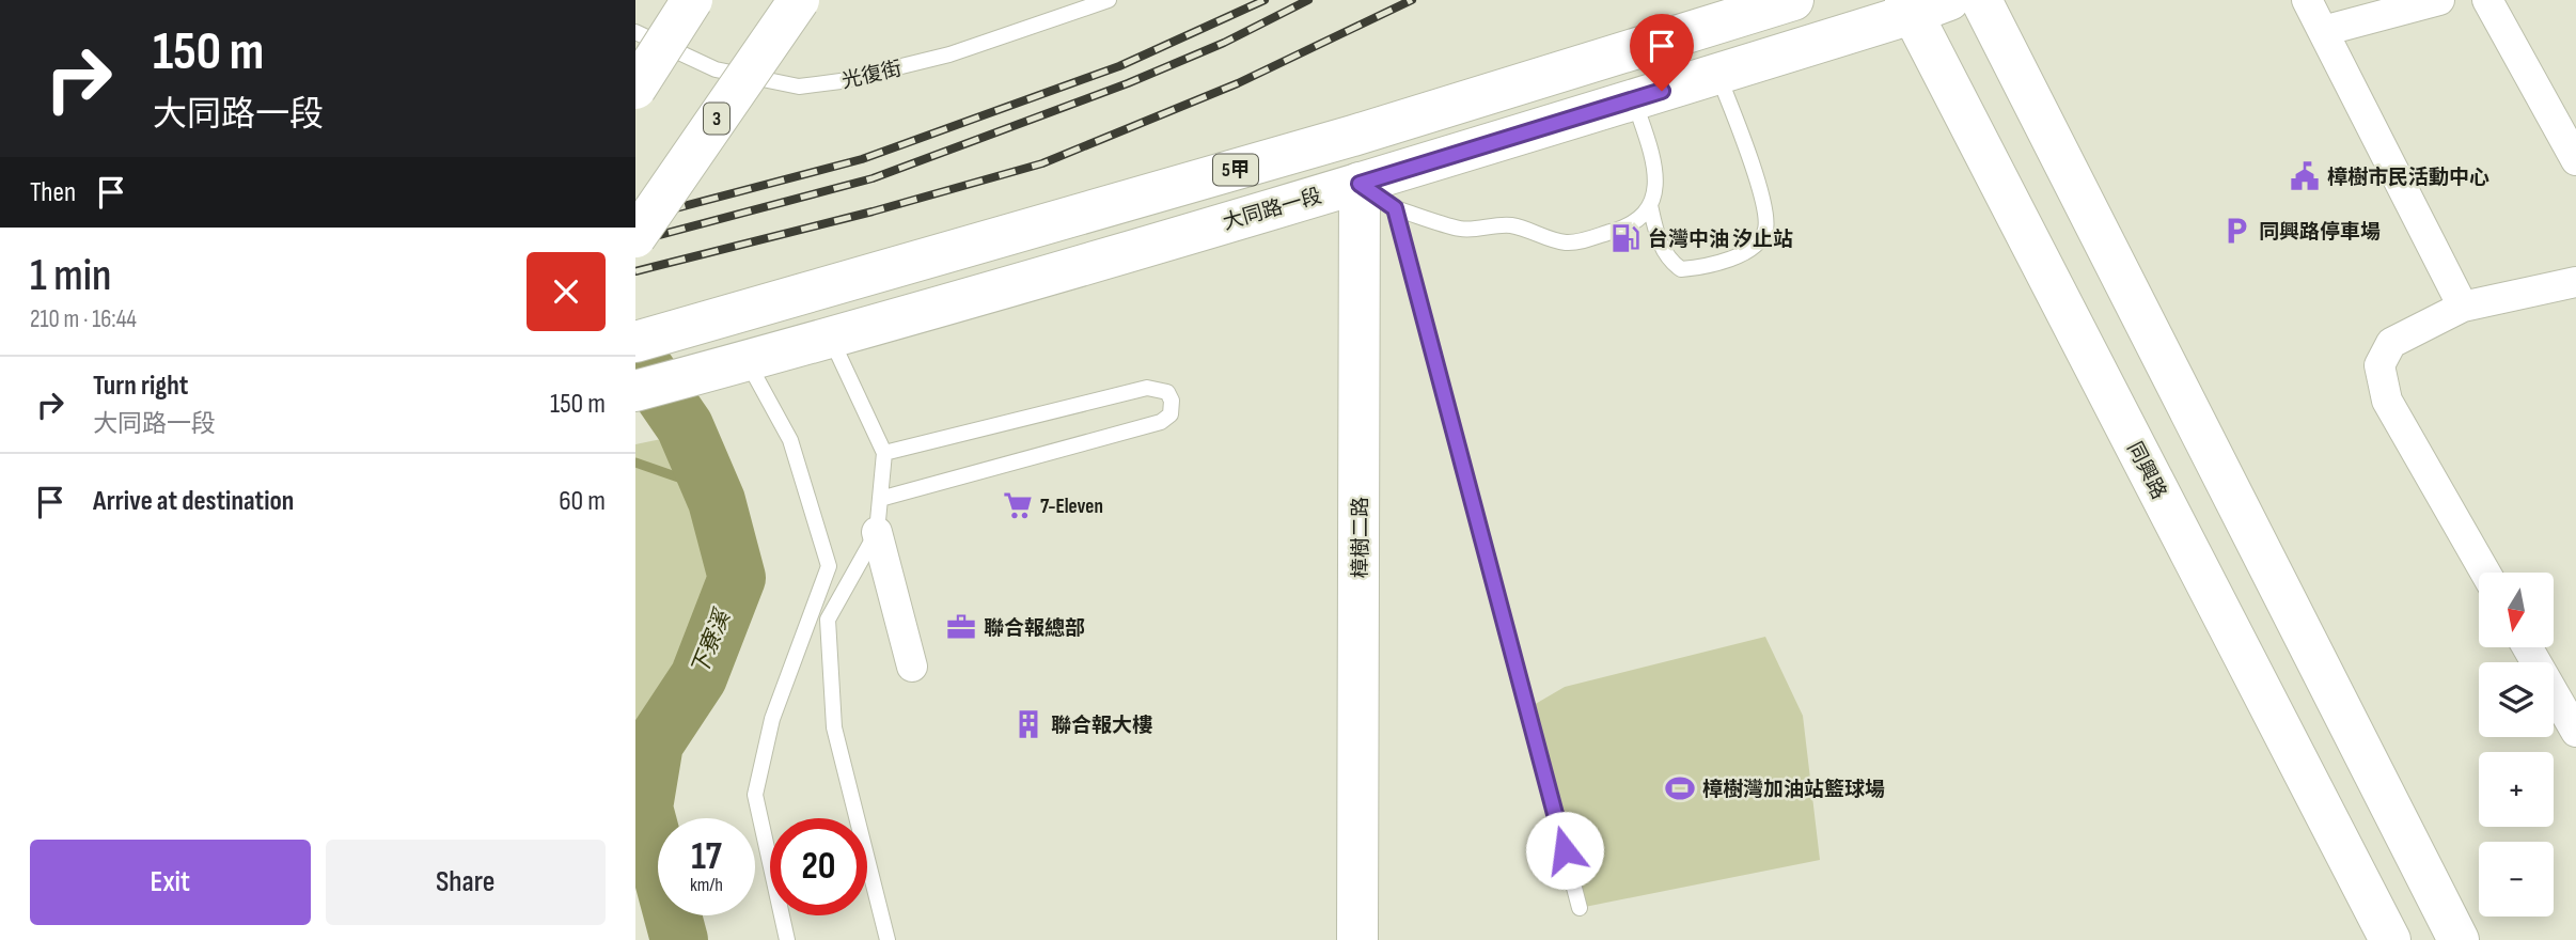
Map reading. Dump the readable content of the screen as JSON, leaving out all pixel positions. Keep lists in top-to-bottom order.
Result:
{
  "streets": {
    "main road": [
      "3",
      "5甲",
      "大同路一段",
      "同興路",
      "樟樹二路"
    ],
    "lane": ["光復街"]
  },
  "crossings": [
    ["5甲", "樟樹二路"],
    ["大同路一段", "同興路"],
    ["大同路一段", "樟樹二路"]
  ],
  "water": ["下寮溪"],
  "places": {
    "public building": ["樟樹市民活動中心"],
    "parking": ["同興路停車場"],
    "fuel station": ["台灣中油 汐止站"],
    "supermarket": ["7-Eleven"],
    "office": ["聯合報總部"],
    "building": ["聯合報大樓"],
    "sports": ["樟樹灣加油站籃球場"]
  },
  "north": "bottom",
  "page": {
    "turn": ["150 m", "大同路一段"],
    "then": "Then",
    "heading": ["1 min", "210 m · 16:44"],
    "list": [
      {
        "name": "Turn right",
        "note": "大同路一段",
        "value": "150 m"
      },
      {
        "name": "Arrive at destination",
        "value": "60 m"
      }
    ],
    "map_buttons": ["+", "−"],
    "speed": "17 km/h",
    "limit": "20",
    "buttons": ["Exit", "Share"]
  }
}
